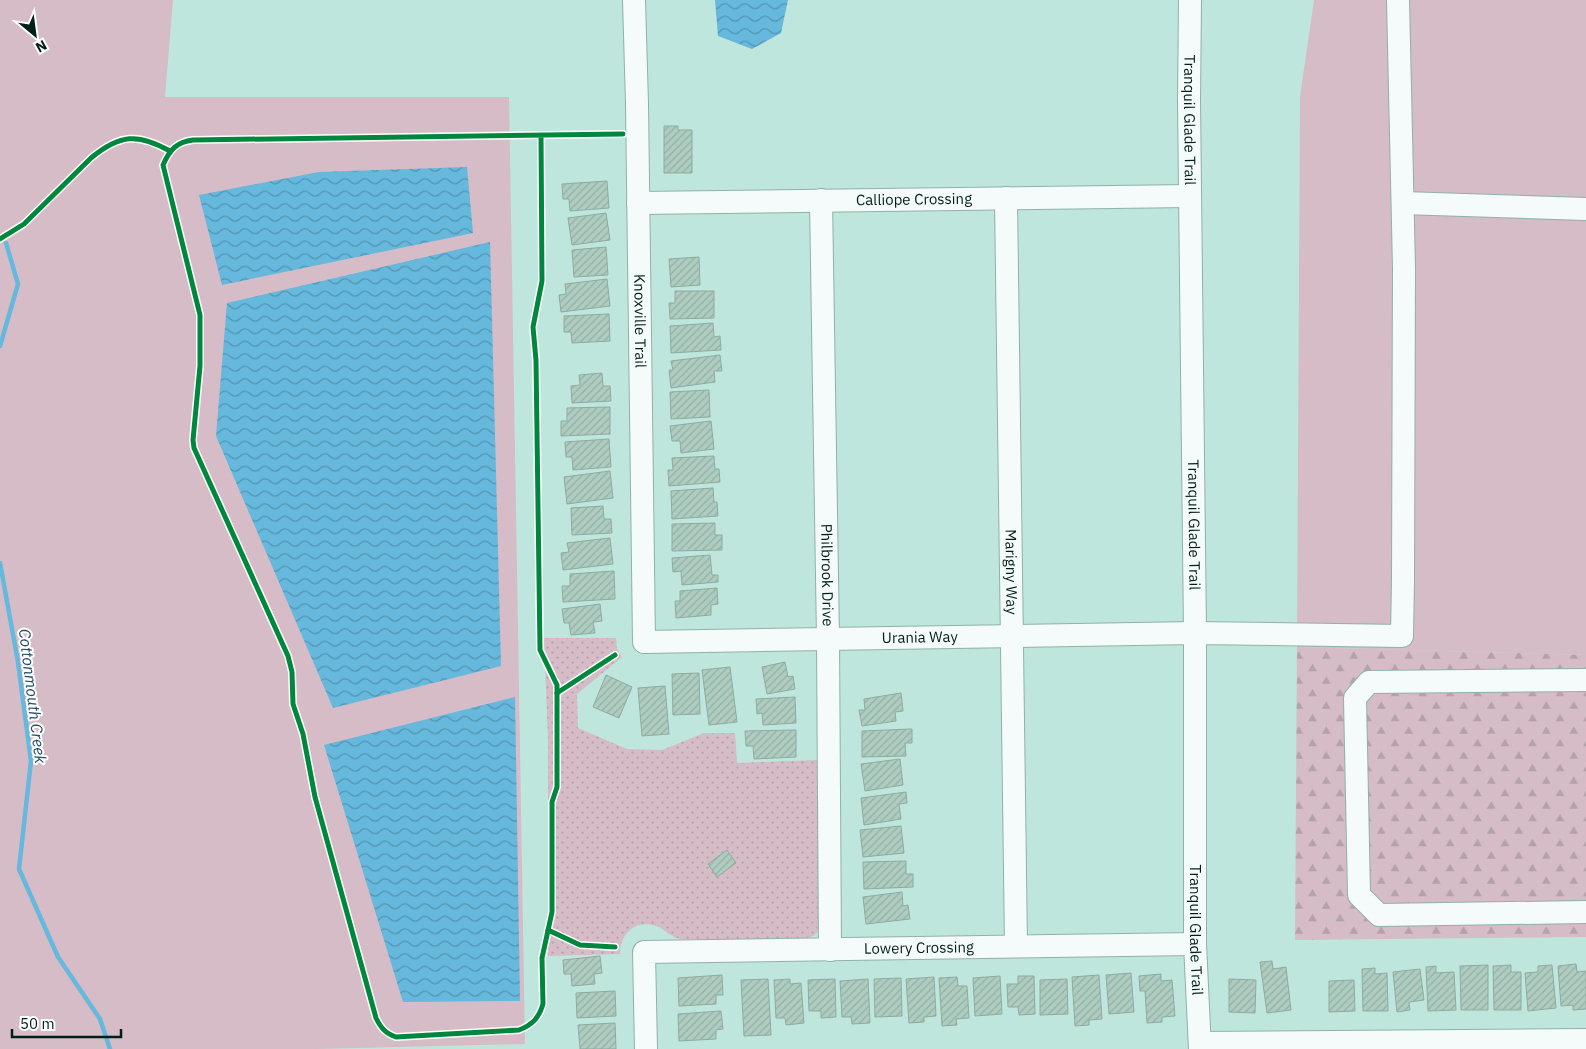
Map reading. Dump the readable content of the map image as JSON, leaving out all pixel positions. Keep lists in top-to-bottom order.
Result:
{
  "streets": {
    "street": [
      "Tranquil Glade Trail",
      "Calliope Crossing",
      "Knoxville Trail",
      "Marigny Way",
      "Philbrook Drive",
      "Urania Way",
      "Lowery Crossing"
    ]
  },
  "crossings": [
    ["Tranquil Glade Trail", "Calliope Crossing"],
    ["Tranquil Glade Trail", "Urania Way"],
    ["Tranquil Glade Trail", "Lowery Crossing"],
    ["Calliope Crossing", "Knoxville Trail"],
    ["Calliope Crossing", "Marigny Way"],
    ["Calliope Crossing", "Philbrook Drive"],
    ["Knoxville Trail", "Urania Way"],
    ["Marigny Way", "Urania Way"],
    ["Marigny Way", "Lowery Crossing"],
    ["Philbrook Drive", "Urania Way"],
    ["Philbrook Drive", "Lowery Crossing"]
  ],
  "water": ["Cottonmouth Creek"],
  "scale_bar": "50 m",
  "north": "bottom right"
}
